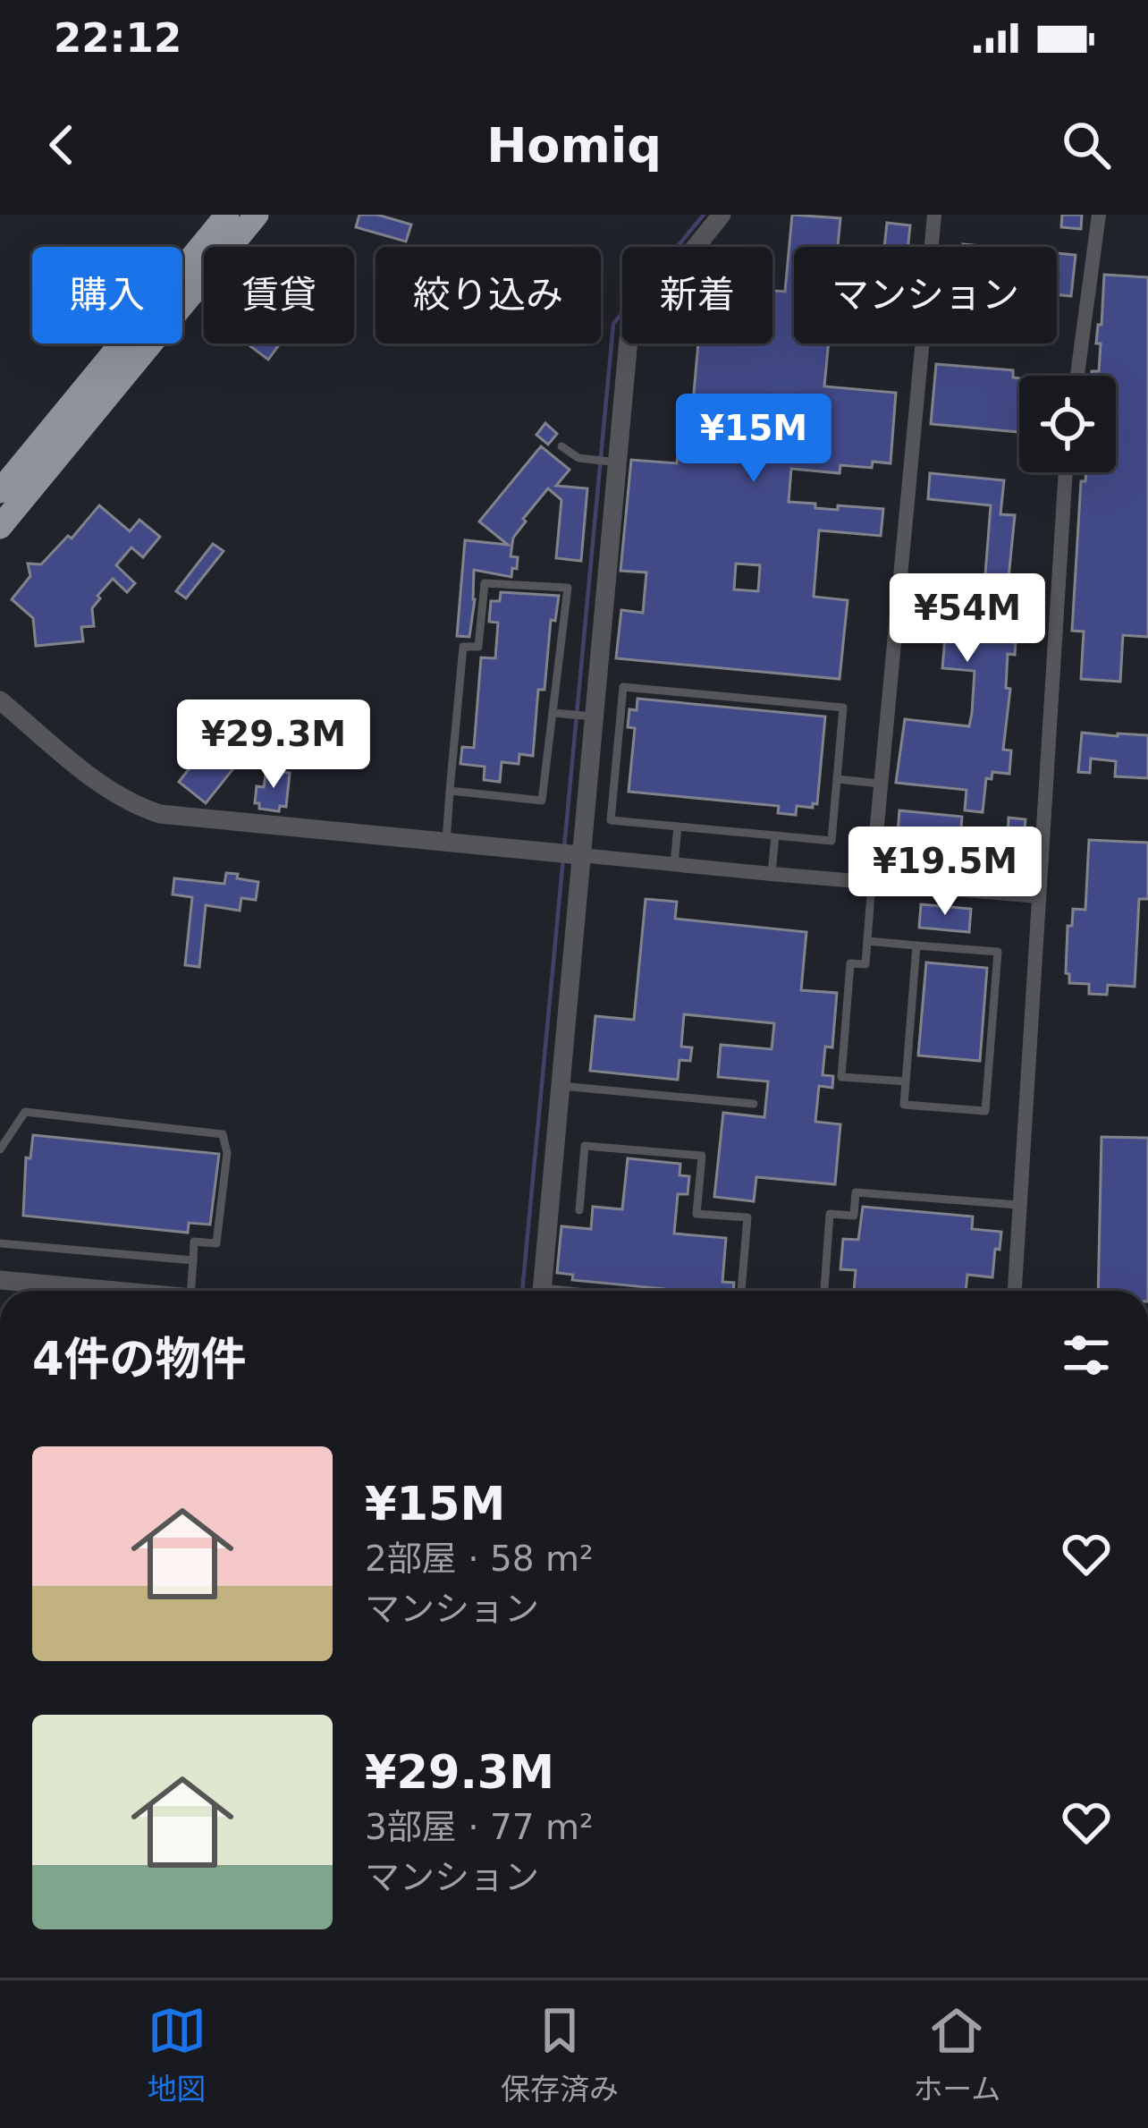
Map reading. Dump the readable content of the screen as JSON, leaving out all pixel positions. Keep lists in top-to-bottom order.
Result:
{
  "page": {
    "status": "22:12",
    "header": "Homiq",
    "chip": [
      "購入",
      "賃貸",
      "絞り込み",
      "新着",
      "マンション"
    ],
    "price": [
      "¥15M",
      "¥54M",
      "¥29.3M",
      "¥19.5M"
    ],
    "heading": "4件の物件",
    "list": [
      {
        "name": "¥15M",
        "note": "2部屋 · 58 m² · マンション"
      },
      {
        "name": "¥29.3M",
        "note": "3部屋 · 77 m² · マンション"
      }
    ],
    "tabs": ["地図", "保存済み", "ホーム"]
  }
}
